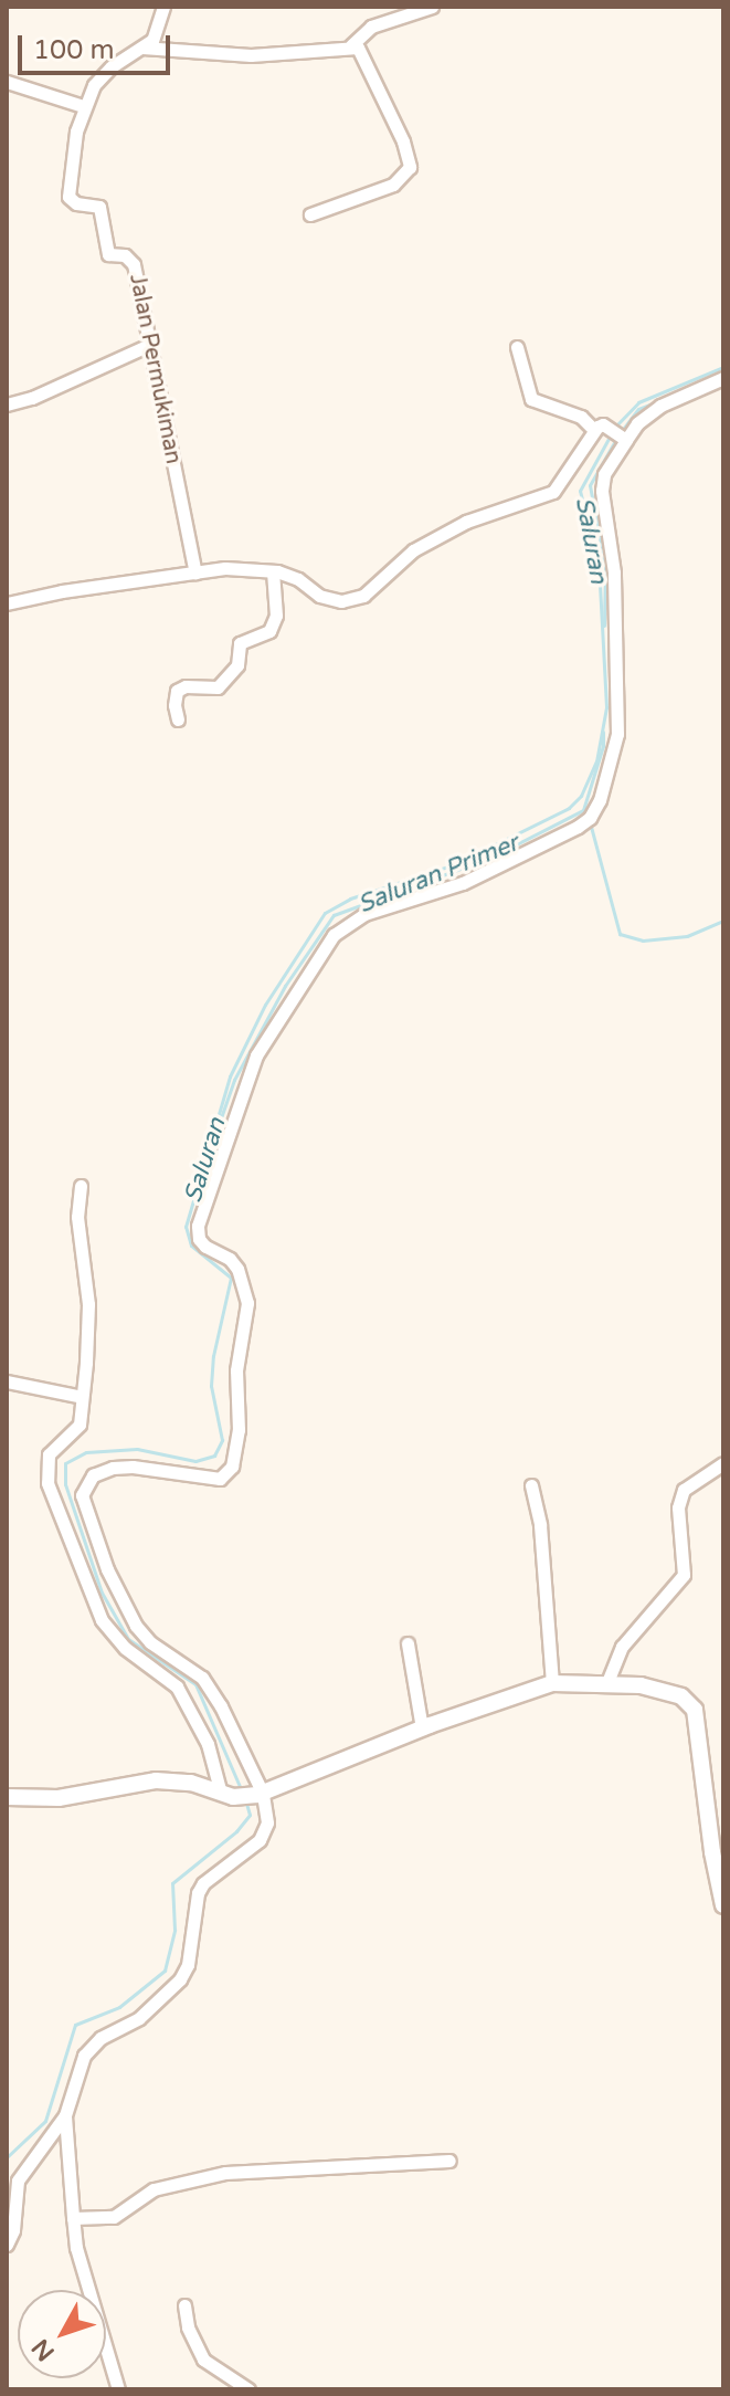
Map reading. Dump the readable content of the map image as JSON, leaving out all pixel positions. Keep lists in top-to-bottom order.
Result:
{
  "streets": {
    "street": ["Jalan Permukiman"]
  },
  "water": ["Saluran", "Saluran Primer"],
  "scale_bar": "100 m",
  "north": "bottom left"
}
